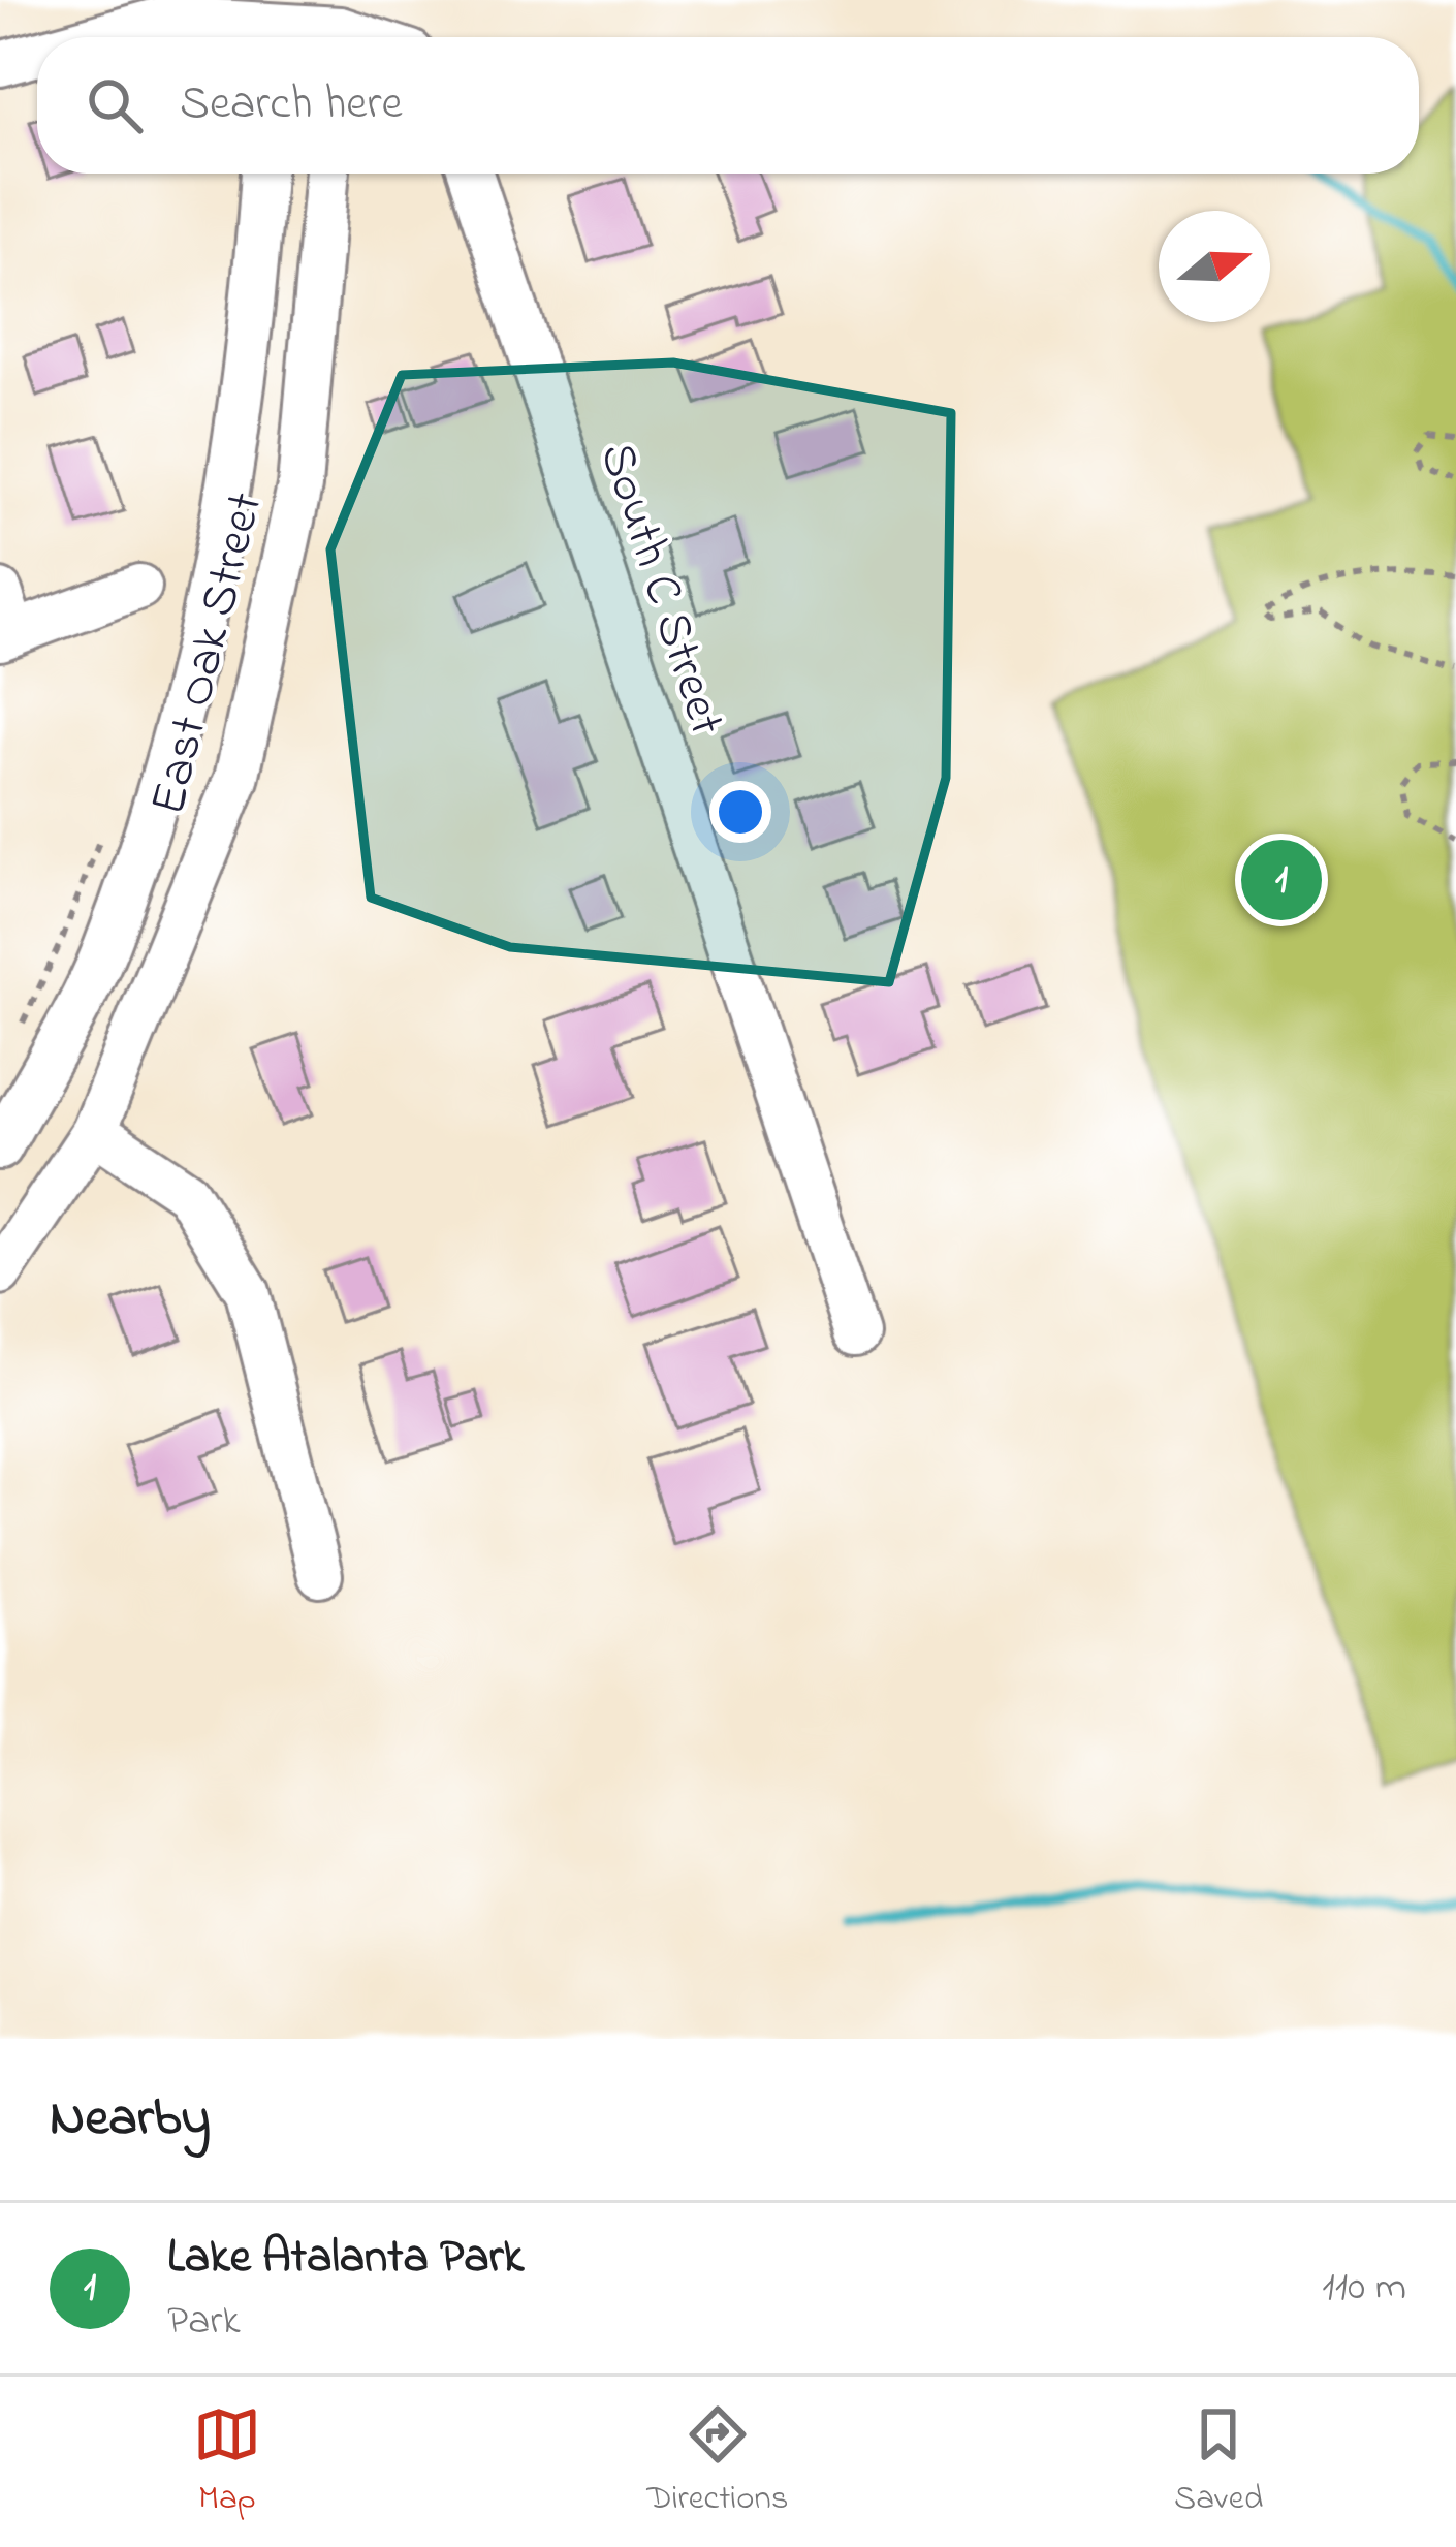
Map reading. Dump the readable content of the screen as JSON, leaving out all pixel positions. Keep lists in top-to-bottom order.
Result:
{
  "streets": {
    "street": ["South C Street", "East Oak Street"]
  },
  "north": "right",
  "page": {
    "search": "Search here",
    "pins": "1",
    "heading": "Nearby",
    "list": [
      {
        "mark": "1",
        "name": "Lake Atalanta Park",
        "note": "Park",
        "value": "110 m"
      }
    ],
    "nav": ["Map", "Directions", "Saved"]
  }
}
